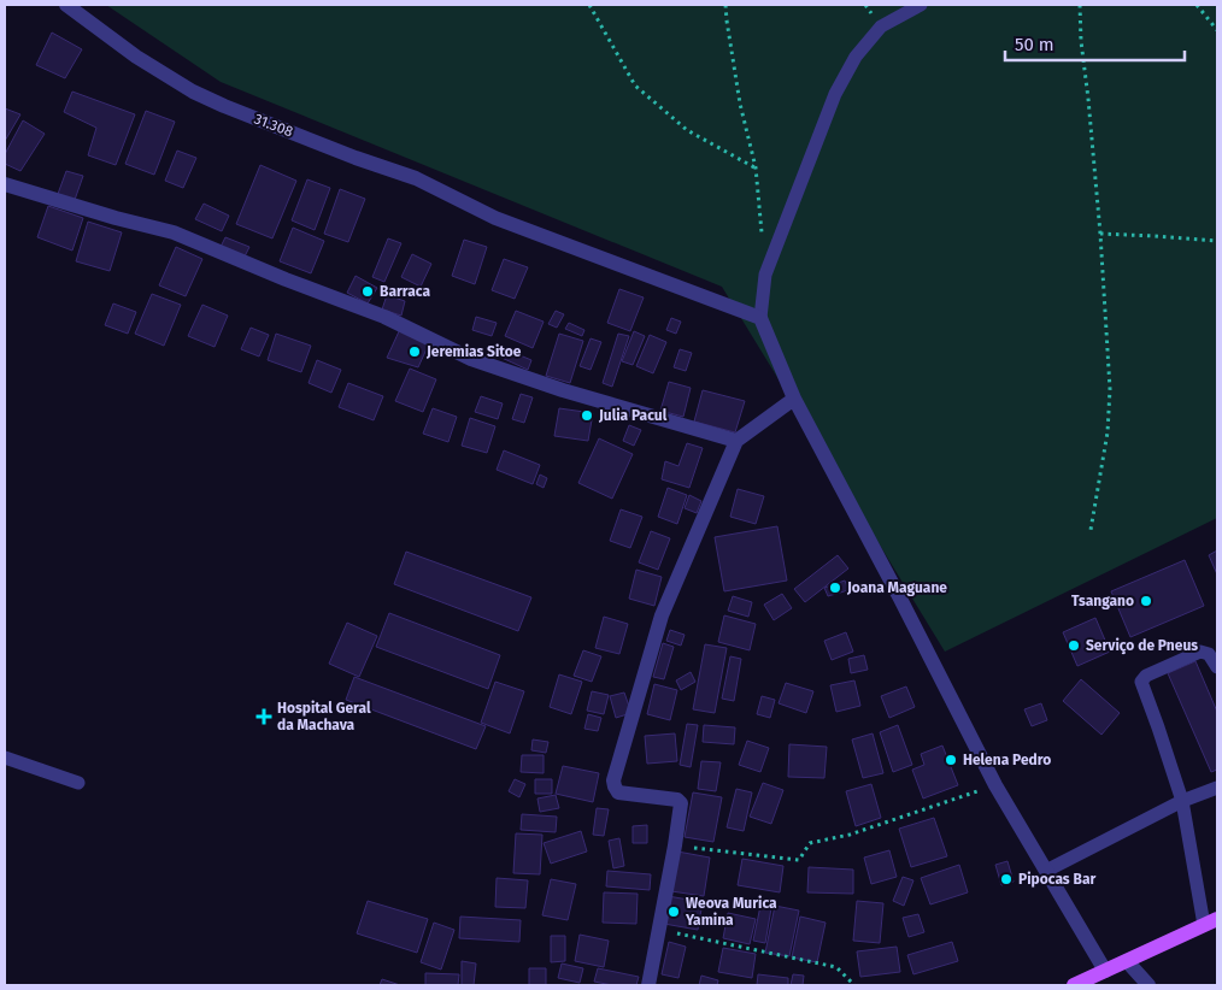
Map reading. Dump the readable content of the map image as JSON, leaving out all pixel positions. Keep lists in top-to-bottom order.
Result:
{
  "streets": {
    "street": ["31.308"]
  },
  "places": {
    "other": [
      "Barraca",
      "Jeremias Sitoe",
      "Julia Pacul",
      "Joana Maguane",
      "Tsangano",
      "Serviço de Pneus",
      "Helena Pedro",
      "Pipocas Bar",
      "Weova Murica Yamina"
    ],
    "health": ["Hospital Geral da Machava"]
  },
  "scale_bar": "50 m"
}
